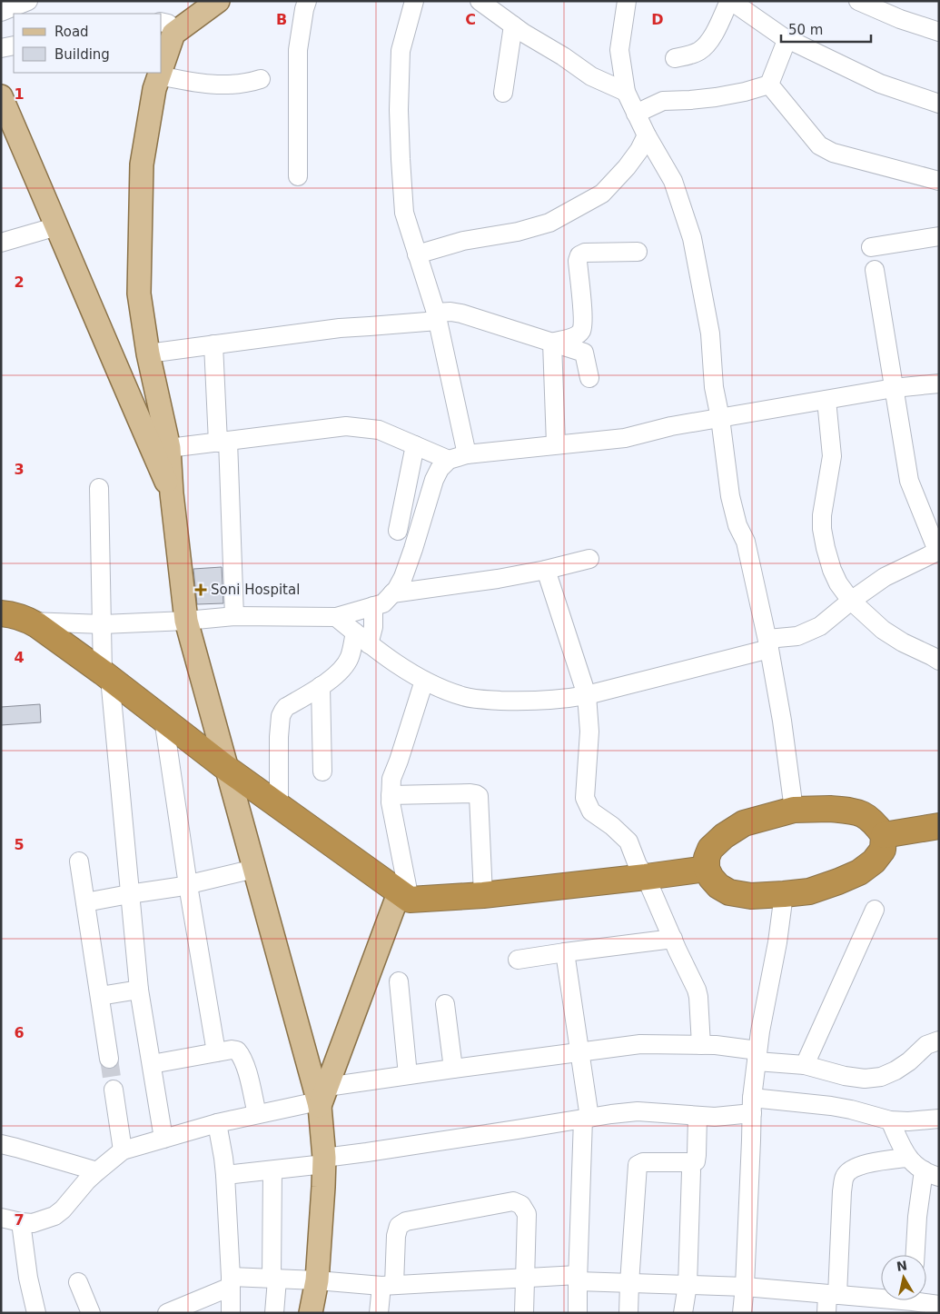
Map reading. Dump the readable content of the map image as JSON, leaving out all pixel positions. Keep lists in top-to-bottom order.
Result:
{
  "places": {
    "health": ["Soni Hospital"]
  },
  "legend": ["Road", "Building"],
  "scale_bar": "50 m",
  "north": "top",
  "grid": {
    "columns": ["B", "C", "D"],
    "rows": [
      "1",
      "2",
      "3",
      "4",
      "5",
      "6",
      "7"
    ]
  }
}
